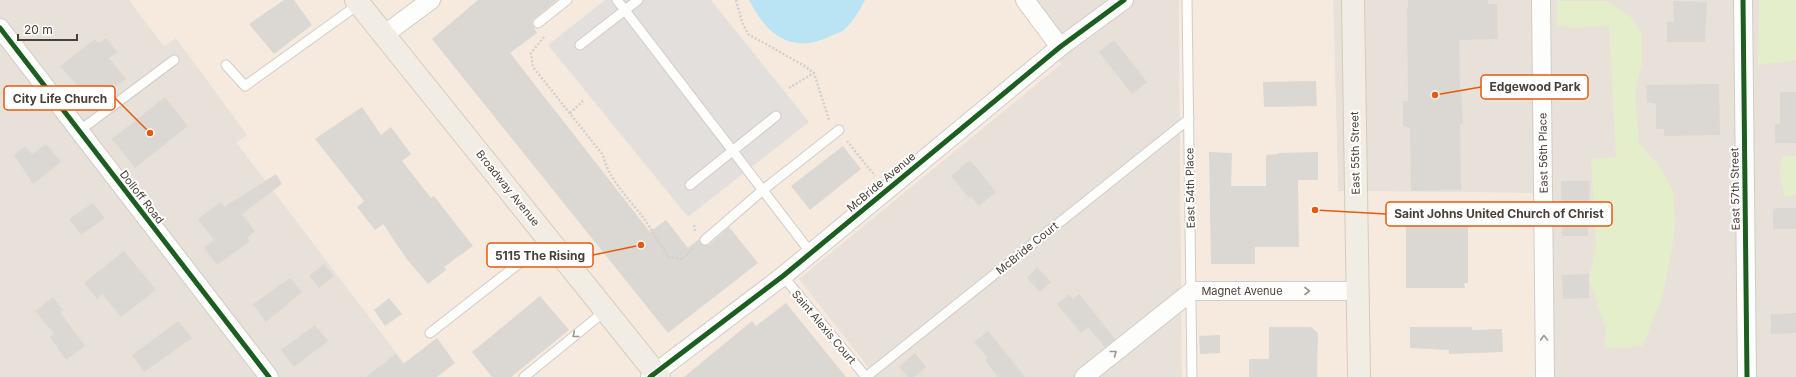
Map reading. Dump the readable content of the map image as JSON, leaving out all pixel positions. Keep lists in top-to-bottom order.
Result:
{
  "streets": {
    "main road": ["East 55th Street", "Broadway Avenue"],
    "street": [
      "East 56th Place",
      "McBride Avenue",
      "East 57th Street",
      "Dolloff Road",
      "Magnet Avenue"
    ],
    "lane": ["East 54th Place", "McBride Court", "Saint Alexis Court"]
  },
  "crossings": [
    ["East 55th Street", "Magnet Avenue"],
    ["McBride Avenue", "Broadway Avenue"],
    ["McBride Avenue", "Saint Alexis Court"],
    ["East 54th Place", "McBride Court"],
    ["East 54th Place", "Magnet Avenue"],
    ["McBride Court", "Saint Alexis Court"]
  ],
  "one_way": ["East 56th Place", "Magnet Avenue"],
  "places": [
    "Edgewood Park",
    "City Life Church",
    "Saint Johns United Church of Christ",
    "5115 The Rising"
  ],
  "scale_bar": "20 m"
}
